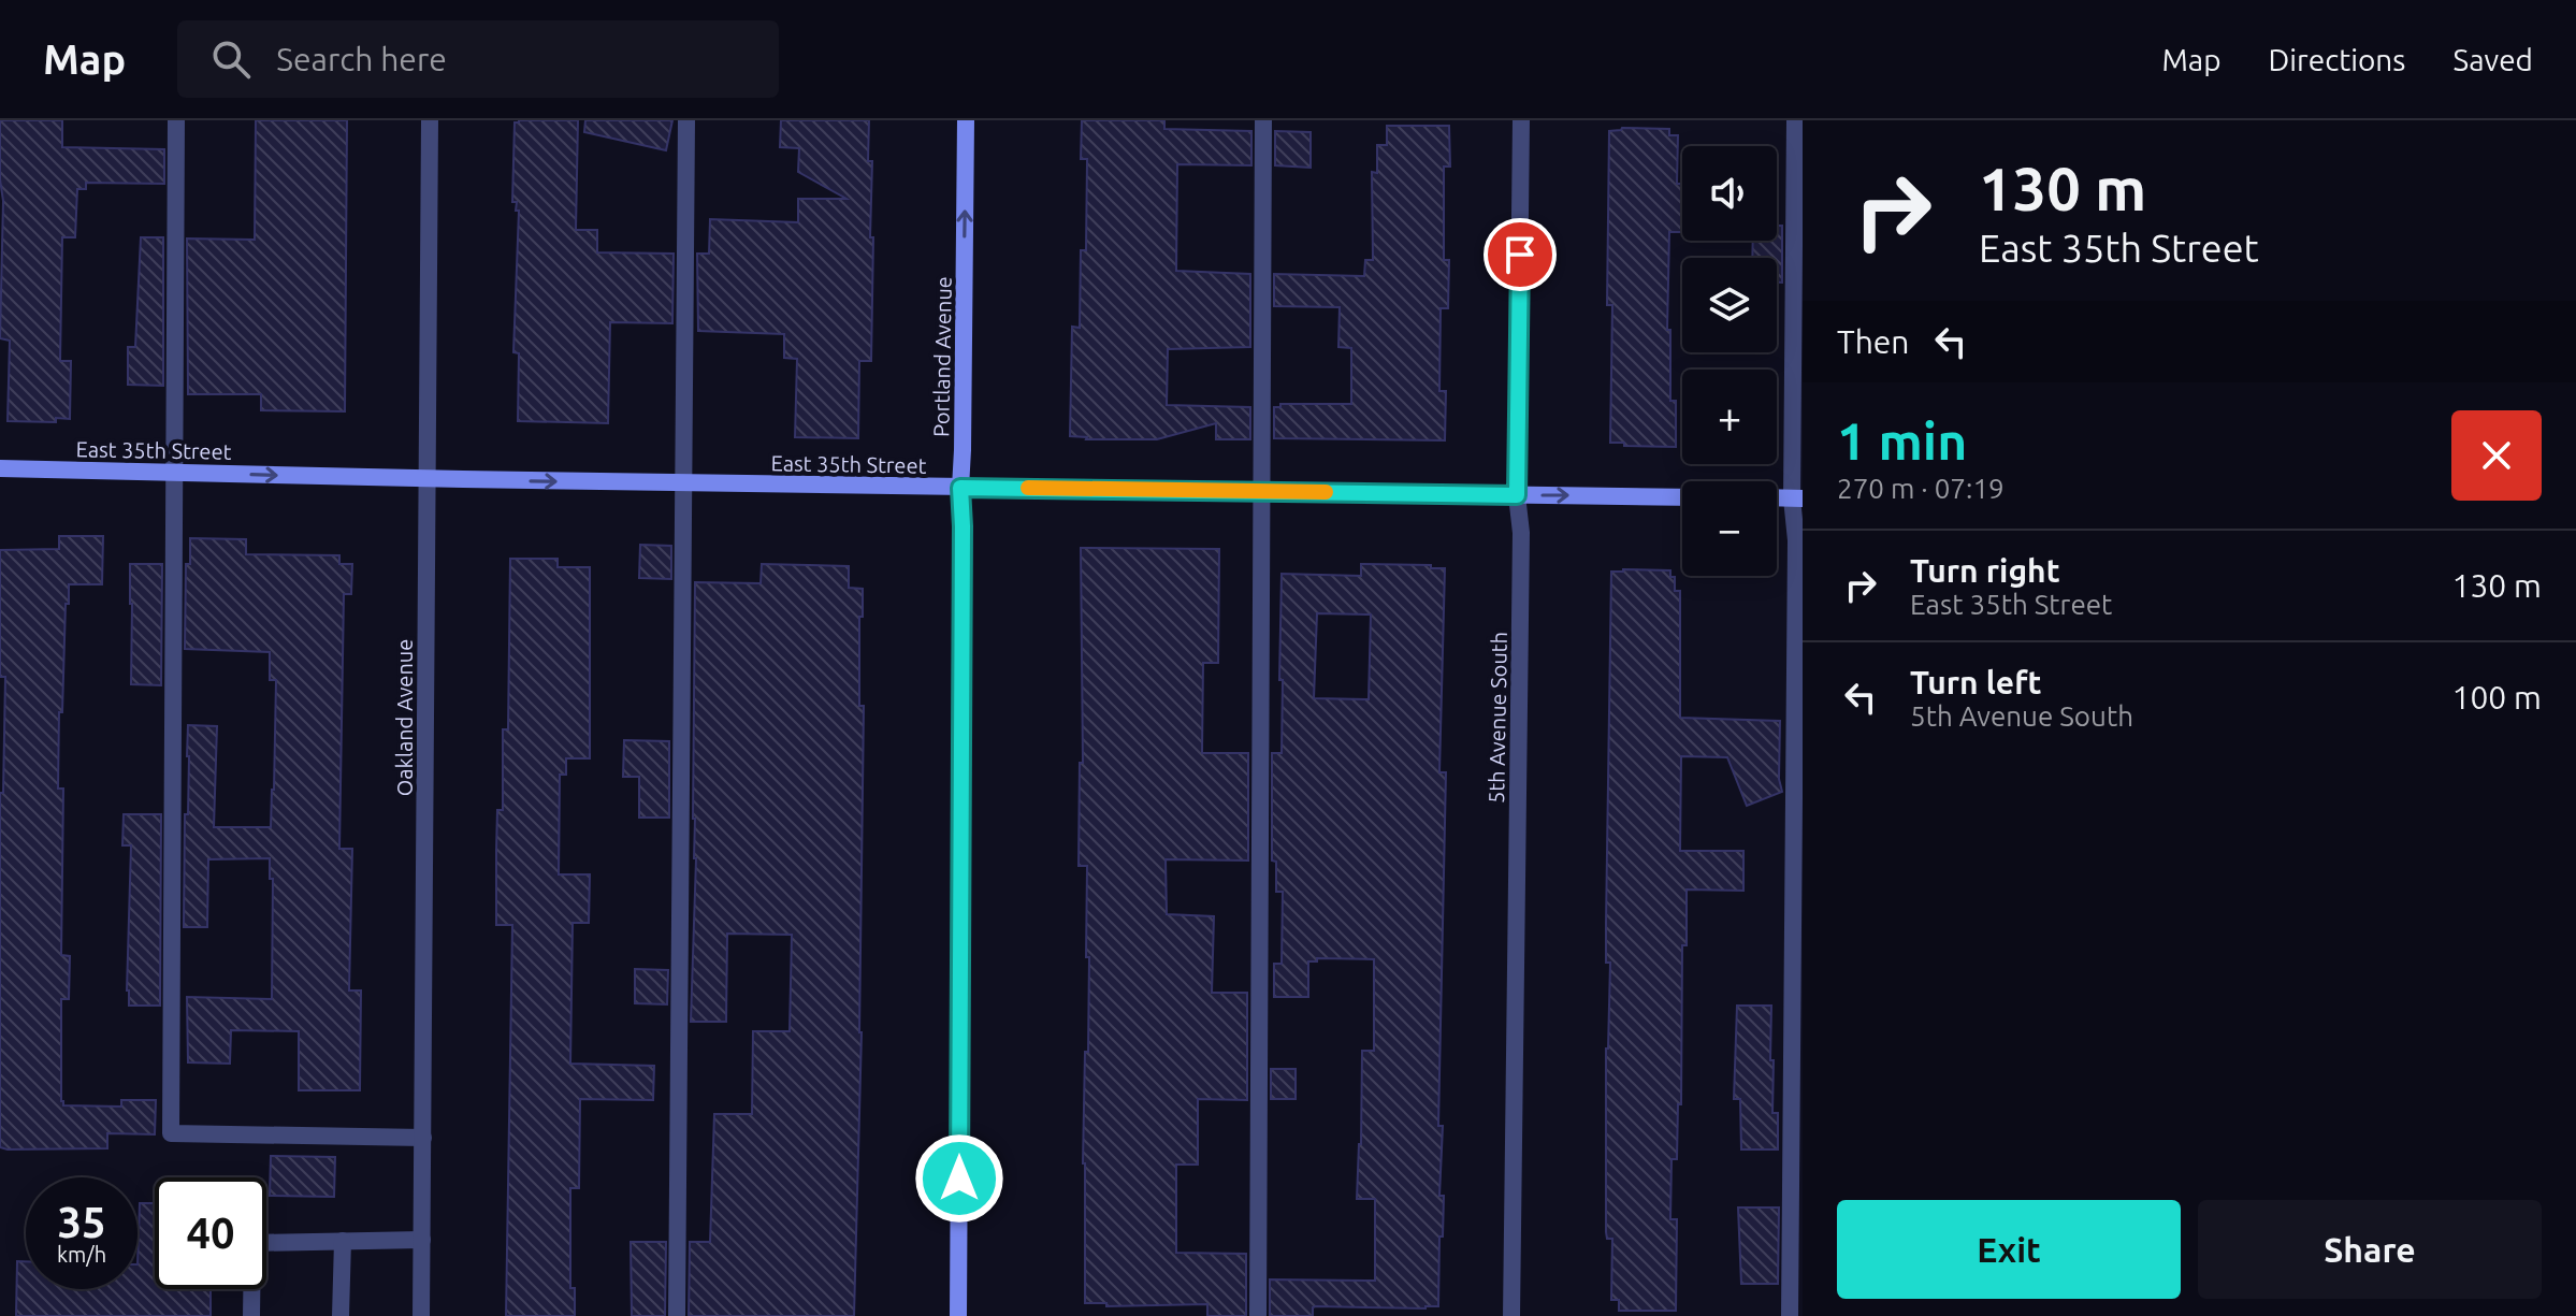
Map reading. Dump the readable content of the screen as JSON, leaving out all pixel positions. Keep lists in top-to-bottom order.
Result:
{
  "streets": {
    "street": [
      "Portland Avenue",
      "East 35th Street",
      "Oakland Avenue",
      "5th Avenue South"
    ]
  },
  "crossings": [
    ["Portland Avenue", "East 35th Street"],
    ["East 35th Street", "Oakland Avenue"],
    ["East 35th Street", "5th Avenue South"]
  ],
  "one_way": ["East 35th Street"],
  "page": {
    "header": "Map",
    "search": "Search here",
    "nav": ["Map", "Directions", "Saved"],
    "turn": ["130 m", "East 35th Street"],
    "map_buttons": ["+", "−"],
    "then": "Then",
    "heading": ["1 min", "270 m · 07:19"],
    "list": [
      {
        "name": "Turn right",
        "note": "East 35th Street",
        "value": "130 m"
      },
      {
        "name": "Turn left",
        "note": "5th Avenue South",
        "value": "100 m"
      }
    ],
    "speed": "35 km/h",
    "limit": "40",
    "buttons": ["Exit", "Share"]
  }
}
